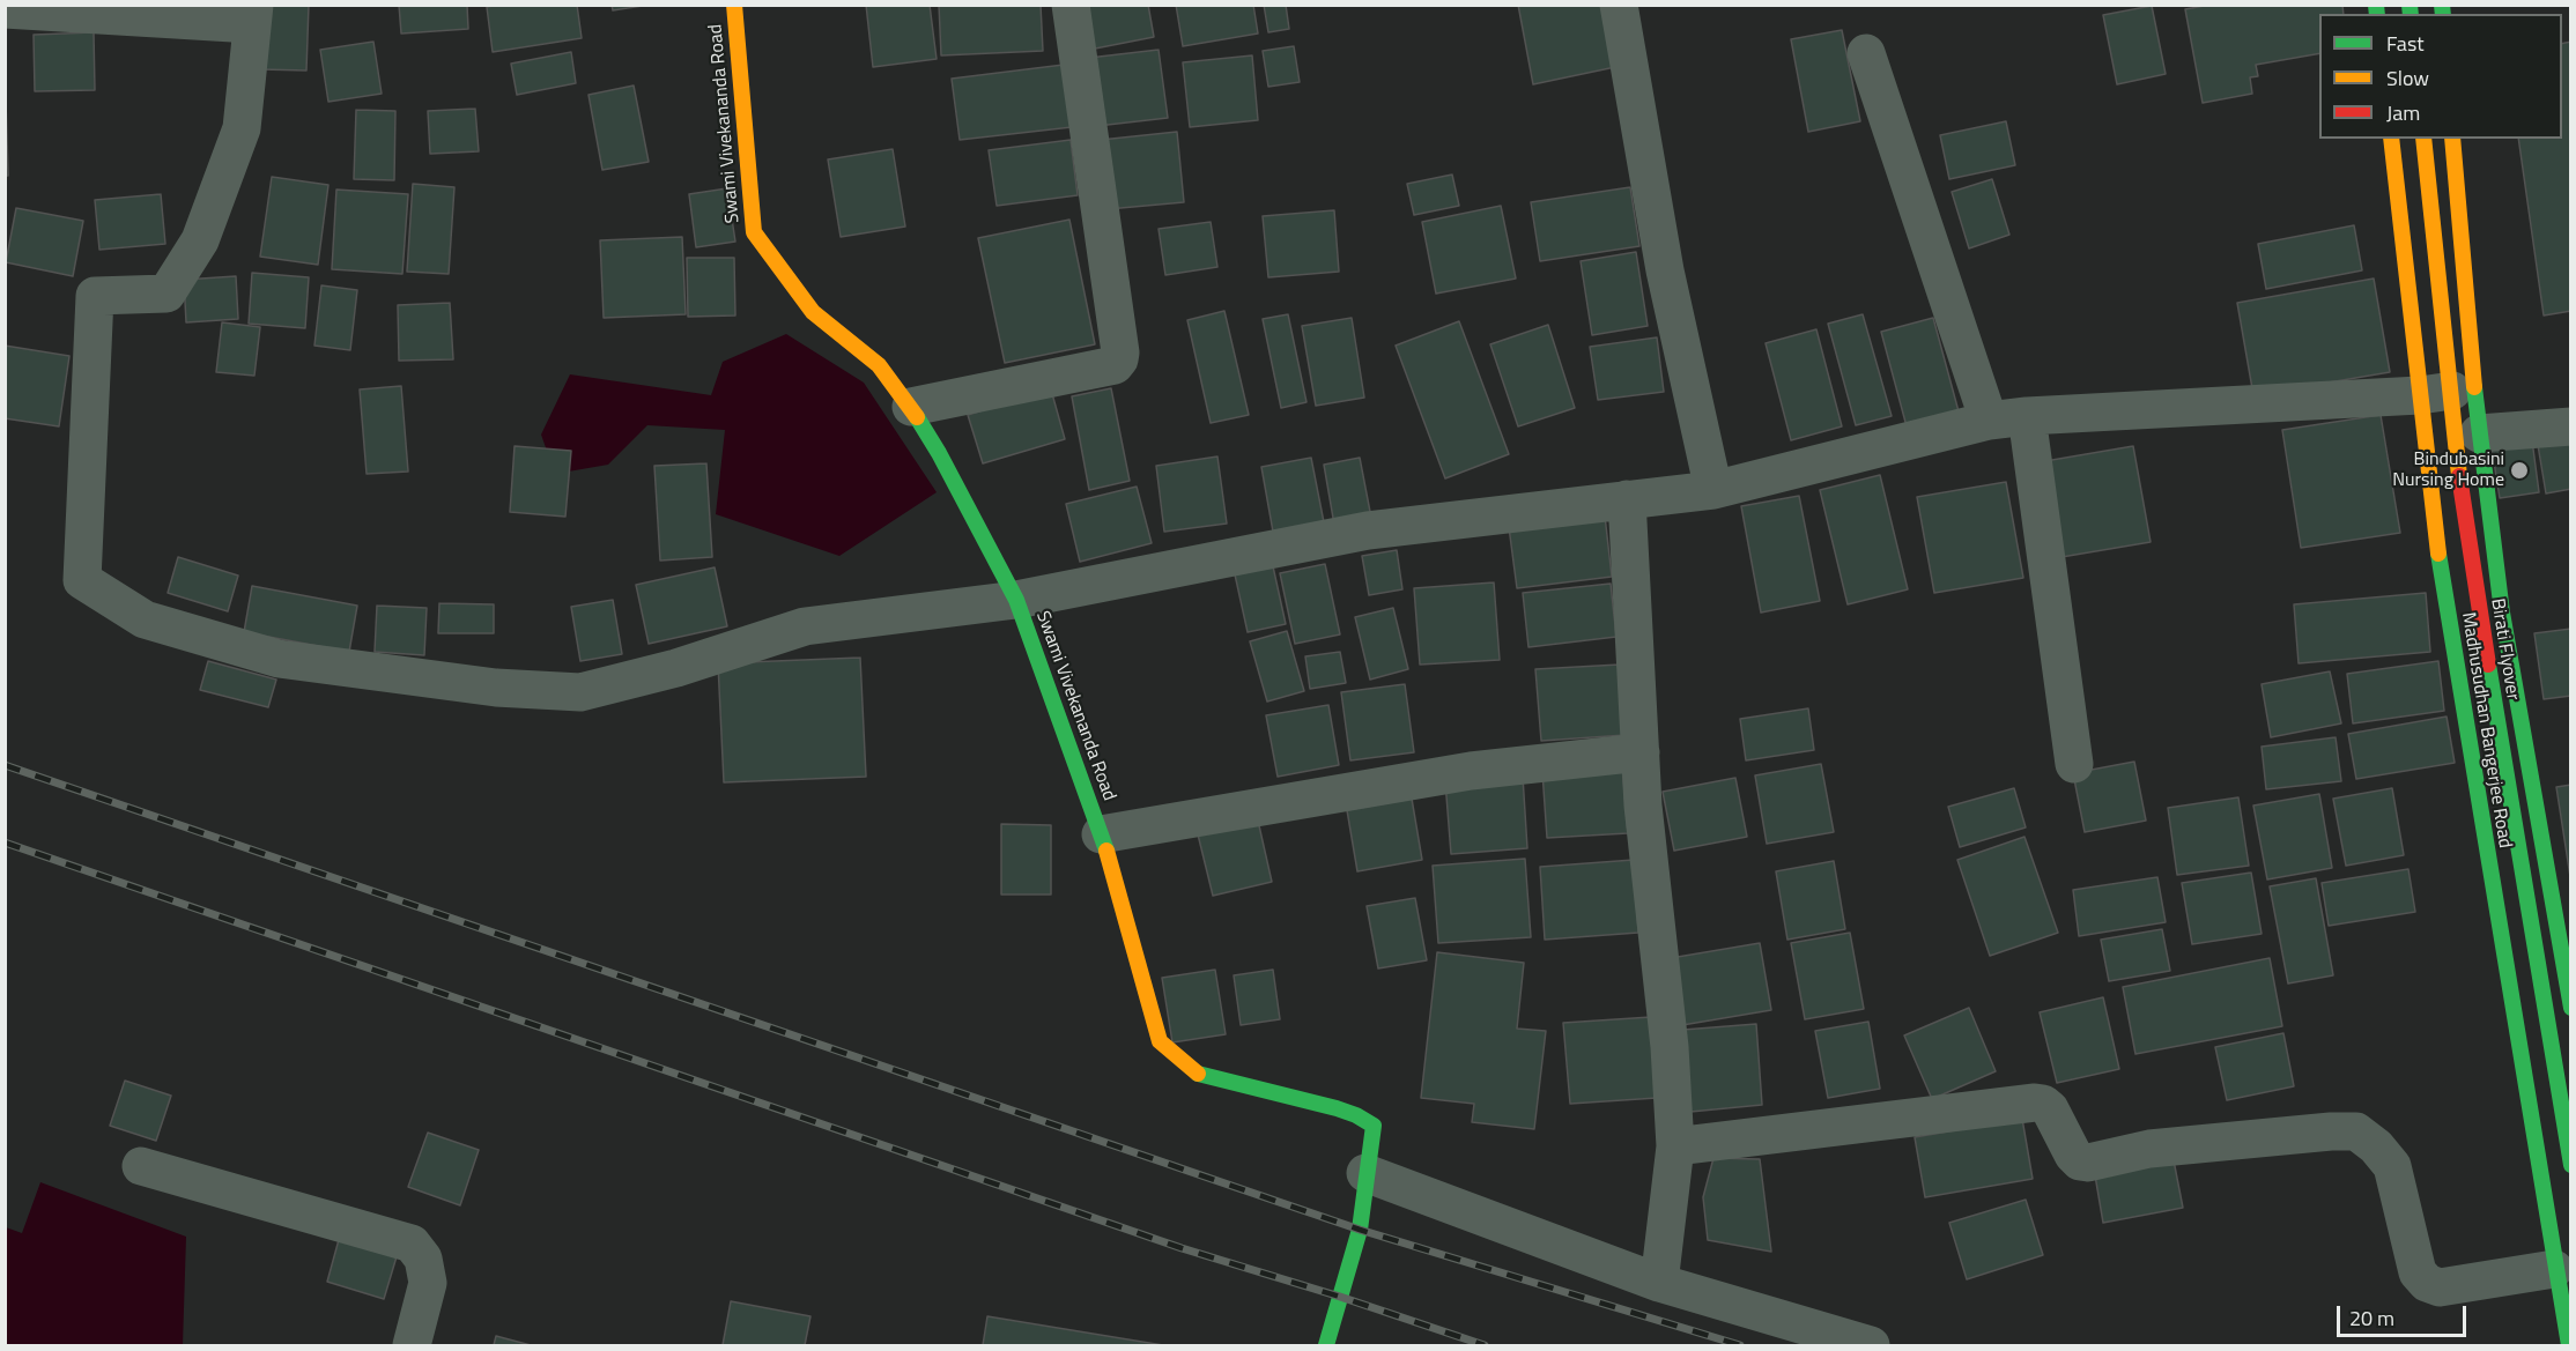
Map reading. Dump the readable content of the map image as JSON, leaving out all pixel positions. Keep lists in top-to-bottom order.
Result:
{
  "streets": {
    "main road": ["Swami Vivekananda Road", "Birati Flyover", "Madhusudhan Bangerjee Road"]
  },
  "places": ["Bindubasini Nursing Home"],
  "legend": ["Fast", "Slow", "Jam"],
  "scale_bar": "20 m"
}
